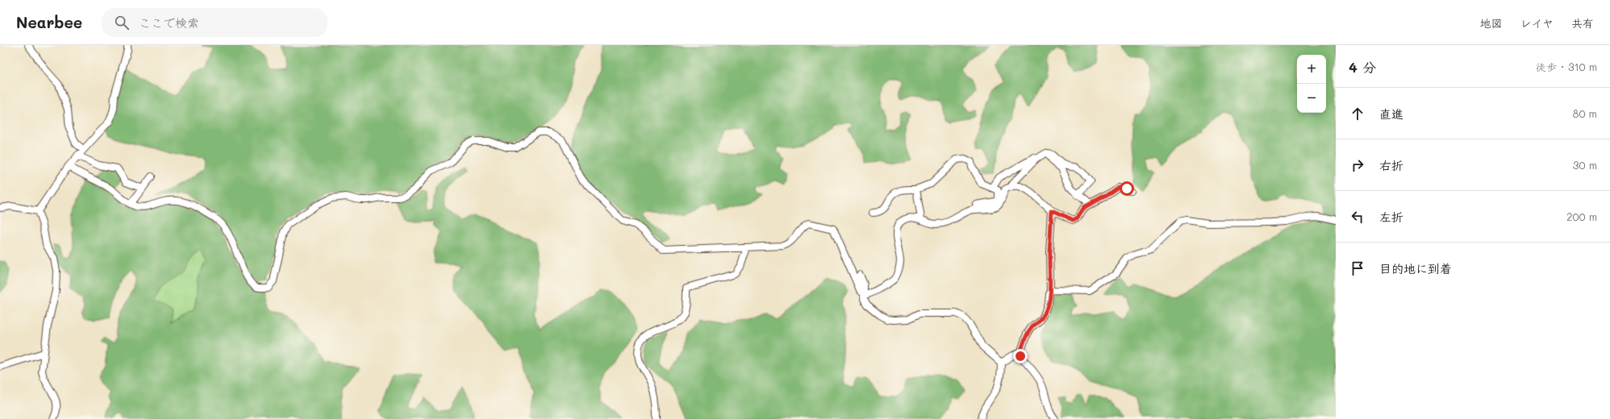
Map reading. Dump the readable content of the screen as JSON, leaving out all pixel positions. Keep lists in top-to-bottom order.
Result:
{
  "page": {
    "header": "Nearbee",
    "search": "ここで検索",
    "nav": ["地図", "レイヤ", "共有"],
    "heading": ["4 分", "徒歩 · 310 m"],
    "map_buttons": ["+", "−"],
    "list": [
      ["直進", "80 m"],
      ["右折", "30 m"],
      ["左折", "200 m"],
      "目的地に到着"
    ]
  }
}
